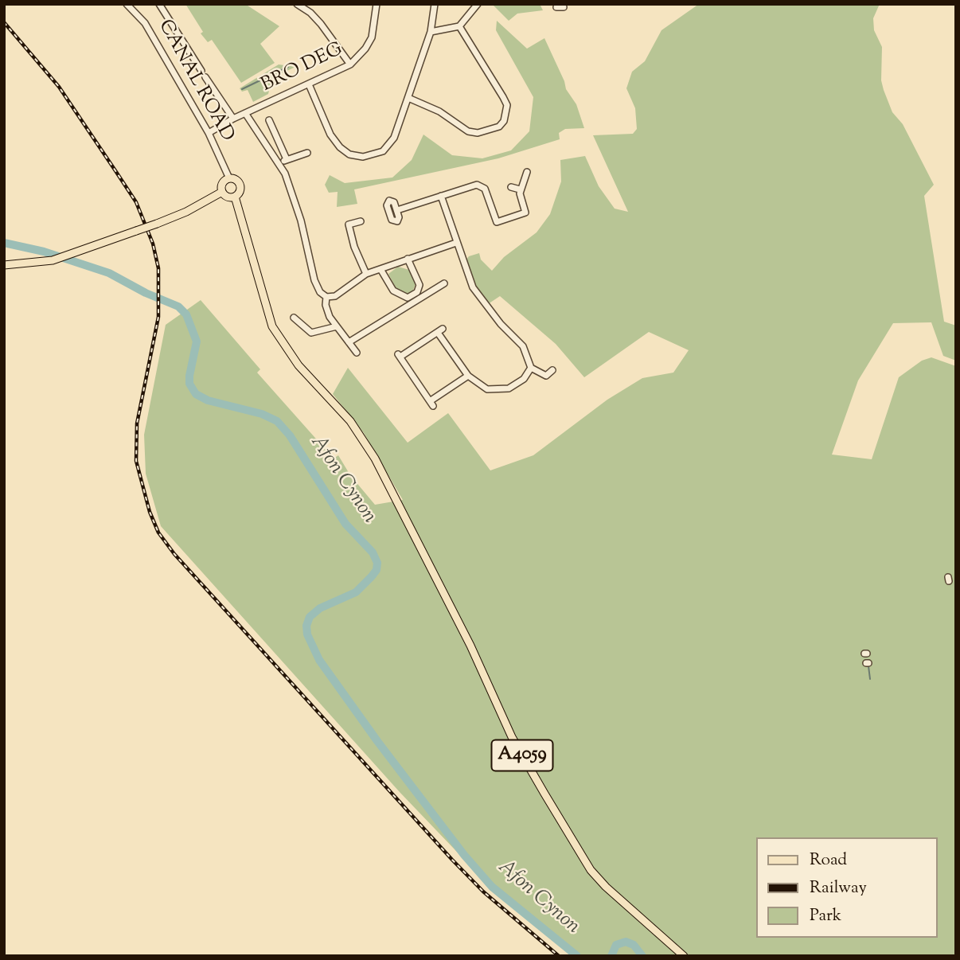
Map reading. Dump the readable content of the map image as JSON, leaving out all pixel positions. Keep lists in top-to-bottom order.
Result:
{
  "streets": {
    "main road": ["A4059"],
    "street": ["BRO DEG", "CANAL ROAD"]
  },
  "crossings": [
    ["BRO DEG", "CANAL ROAD"],
    ["CANAL ROAD", "A4059"]
  ],
  "water": ["Afon Cynon"],
  "legend": ["Road", "Railway", "Park"]
}
